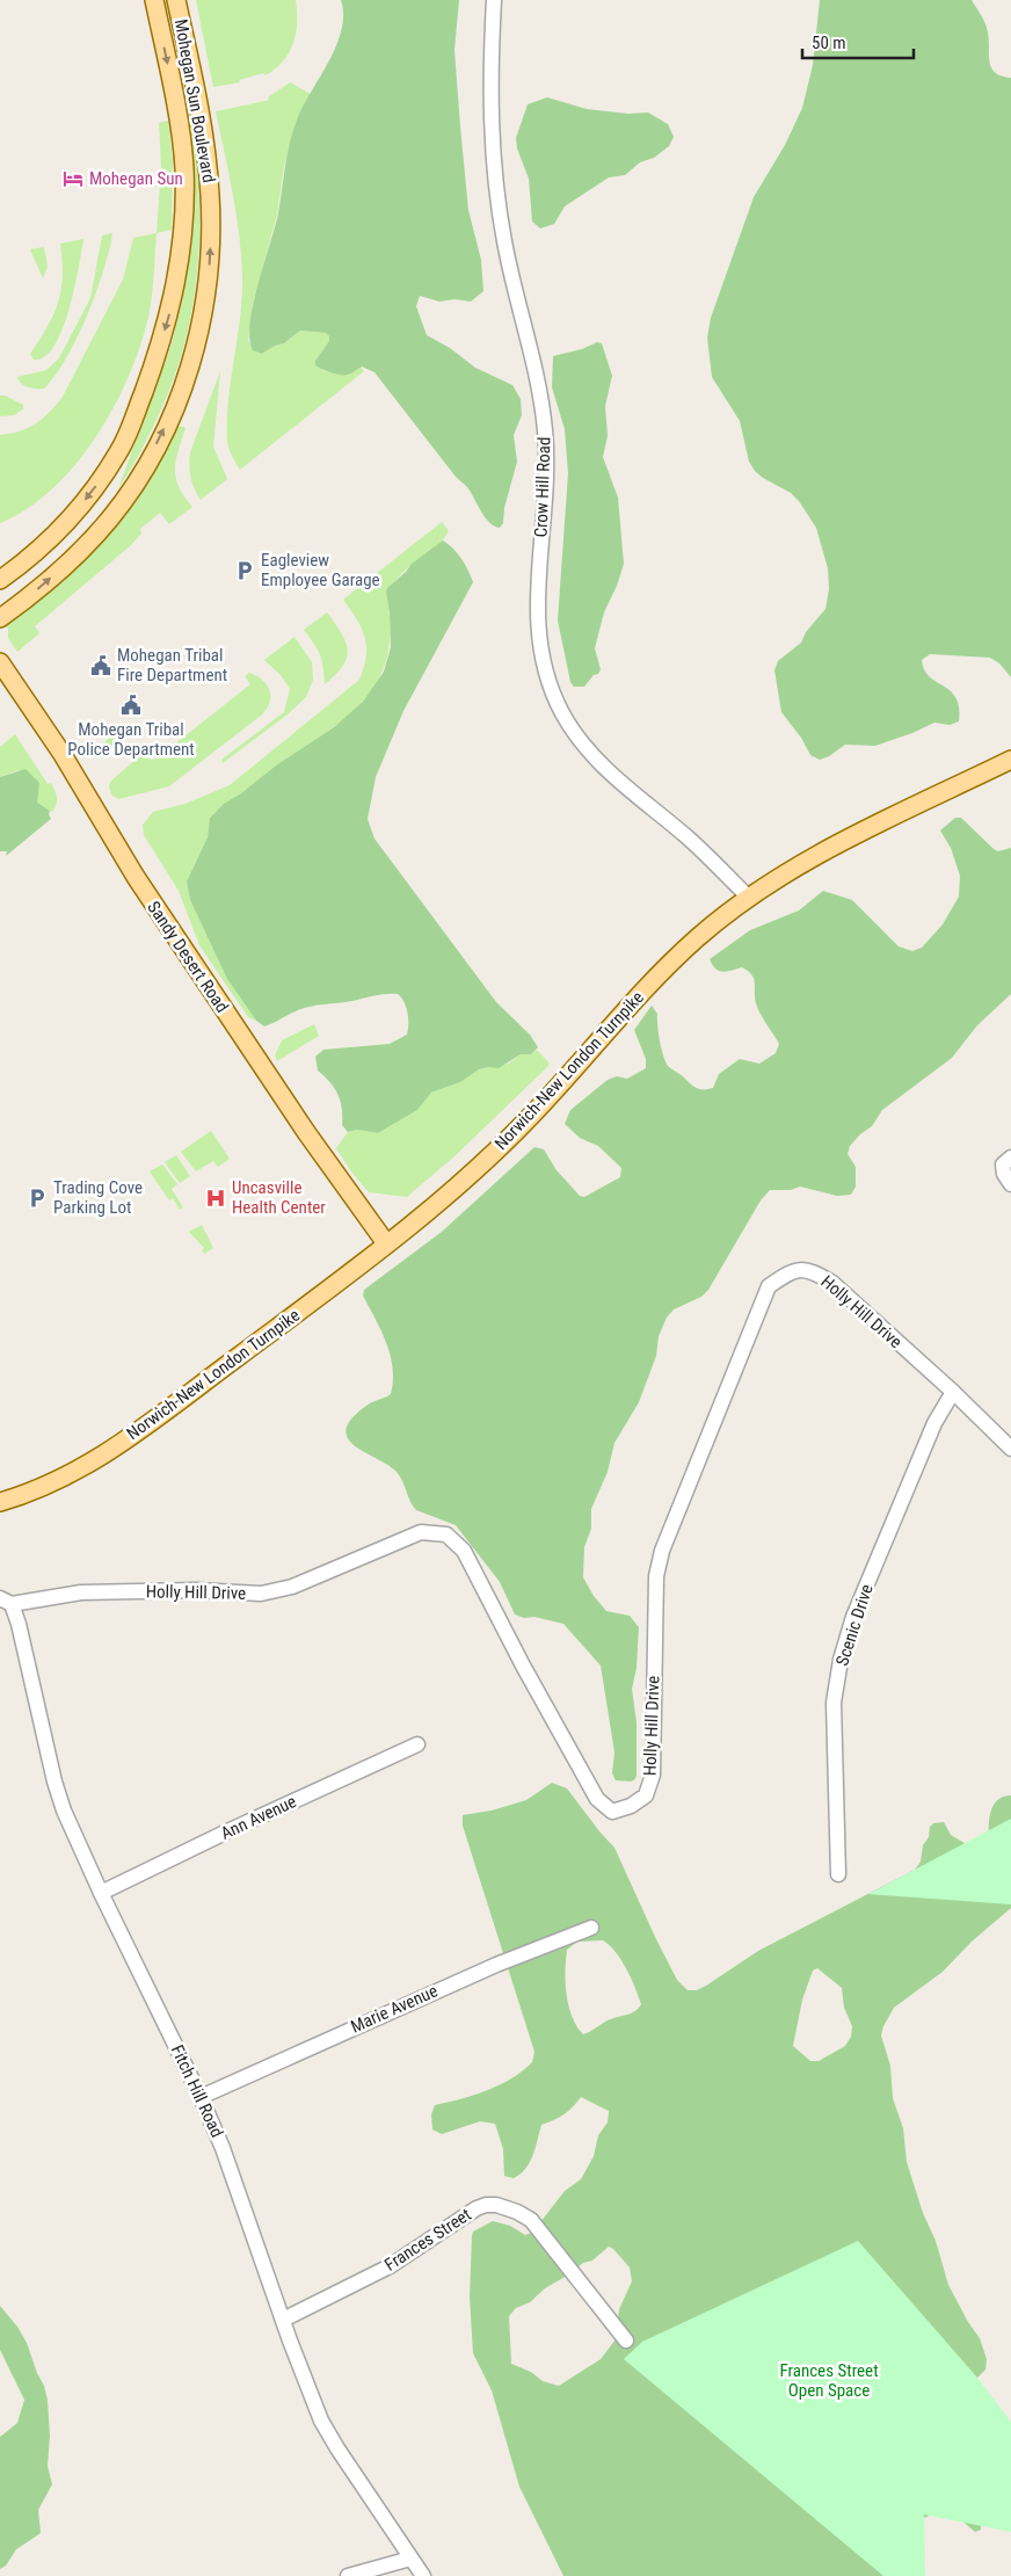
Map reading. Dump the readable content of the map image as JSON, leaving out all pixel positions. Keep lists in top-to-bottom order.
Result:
{
  "streets": {
    "main road": ["Mohegan Sun Boulevard", "Sandy Desert Road", "Norwich-New London Turnpike"],
    "street": [
      "Crow Hill Road",
      "Holly Hill Drive",
      "Scenic Drive",
      "Ann Avenue",
      "Marie Avenue",
      "Fitch Hill Road",
      "Frances Street"
    ]
  },
  "crossings": [
    ["Crow Hill Road", "Norwich-New London Turnpike"],
    ["Sandy Desert Road", "Norwich-New London Turnpike"],
    ["Holly Hill Drive", "Scenic Drive"],
    ["Holly Hill Drive", "Fitch Hill Road"],
    ["Ann Avenue", "Fitch Hill Road"],
    ["Marie Avenue", "Fitch Hill Road"],
    ["Fitch Hill Road", "Frances Street"]
  ],
  "parks": ["Frances Street Open Space"],
  "places": {
    "hotel": ["Mohegan Sun"],
    "parking": ["Eagleview Employee Garage", "Trading Cove Parking Lot"],
    "public building": ["Mohegan Tribal Fire Department", "Mohegan Tribal Police Department"],
    "hospital": ["Uncasville Health Center"]
  },
  "scale_bar": "50 m"
}
